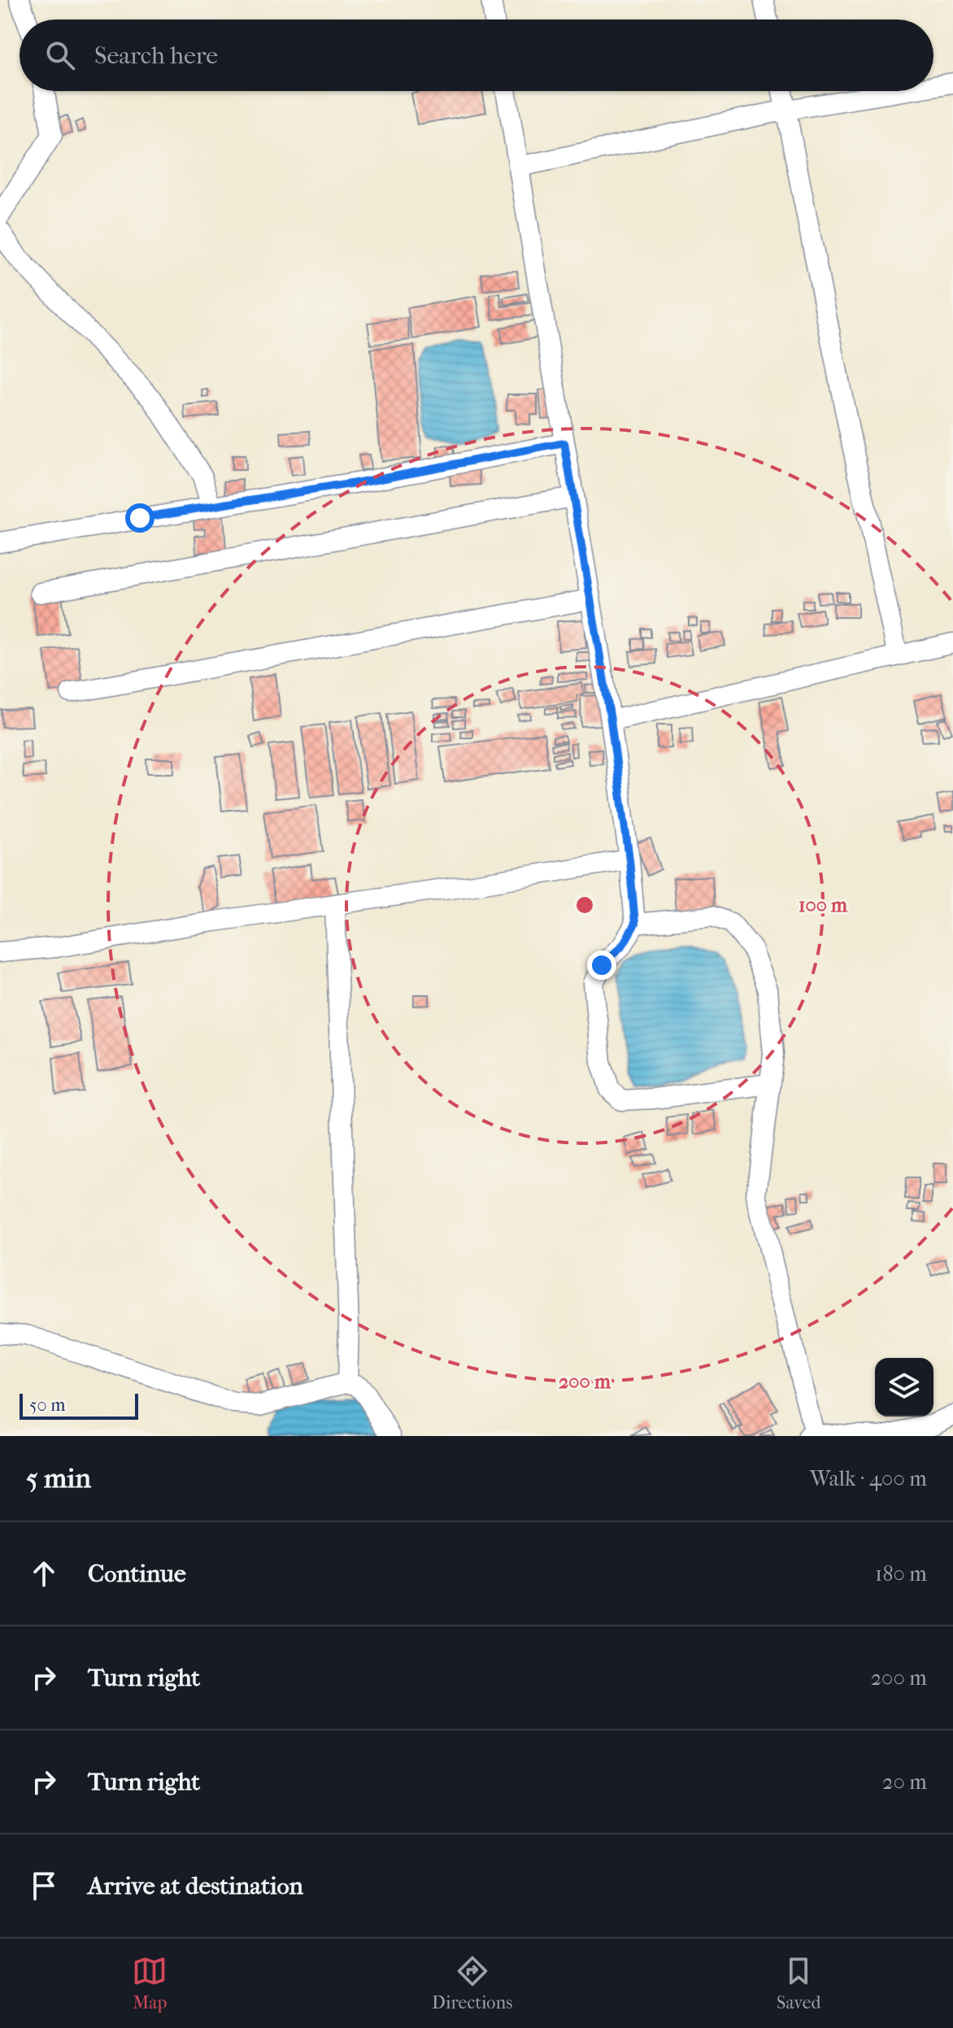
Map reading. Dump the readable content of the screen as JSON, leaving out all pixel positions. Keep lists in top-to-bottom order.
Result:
{
  "scale_bar": "50 m",
  "page": {
    "search": "Search here",
    "scale": "50 m",
    "heading": ["5 min", "Walk · 400 m"],
    "list": [
      ["Continue", "180 m"],
      ["Turn right", "200 m"],
      ["Turn right", "20 m"],
      "Arrive at destination"
    ],
    "nav": ["Map", "Directions", "Saved"]
  },
  "rings": ["100 m", "200 m"]
}
